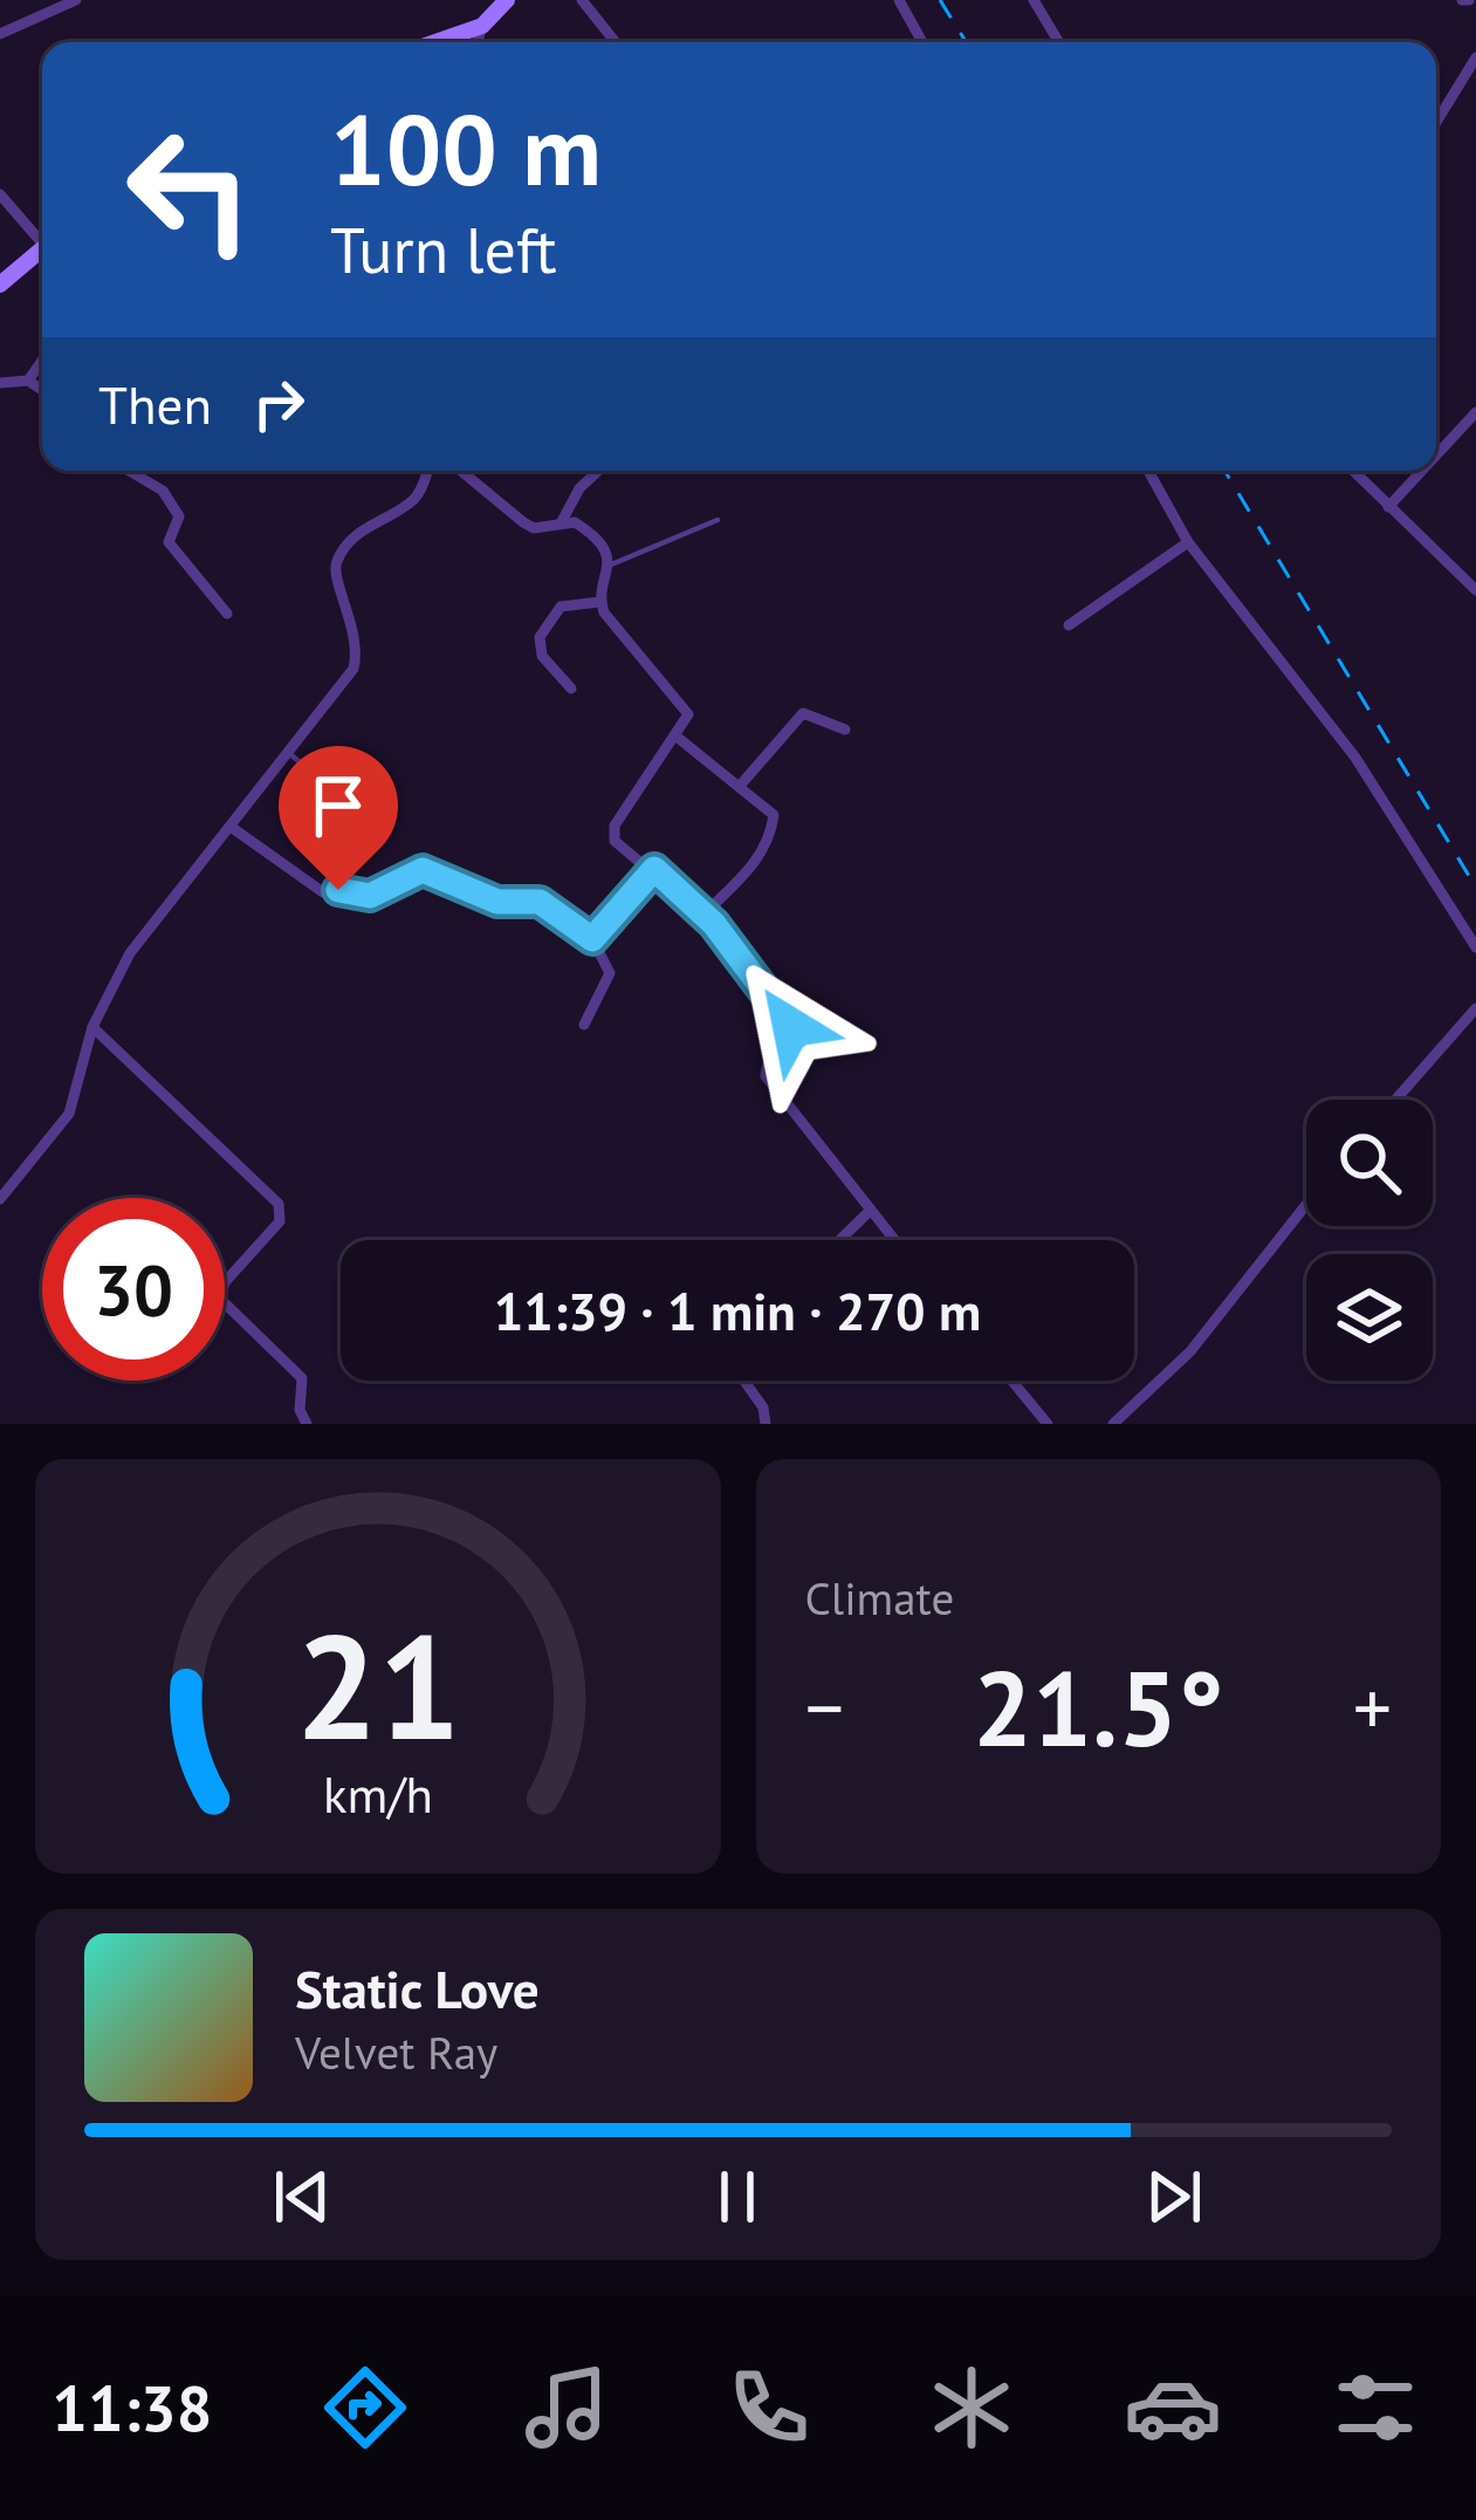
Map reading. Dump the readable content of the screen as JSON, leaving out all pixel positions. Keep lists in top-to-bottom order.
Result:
{
  "page": {
    "turn": ["100 m", "Turn left"],
    "then": "Then",
    "limit": "30",
    "trip": "11:39 · 1 min · 270 m",
    "tile": "Climate",
    "heat": ["−", "21.5°", "+"],
    "song": ["Static Love", "Velvet Ray"],
    "tabs": "11:38",
    "gauge": ["21", "km/h"]
  }
}
